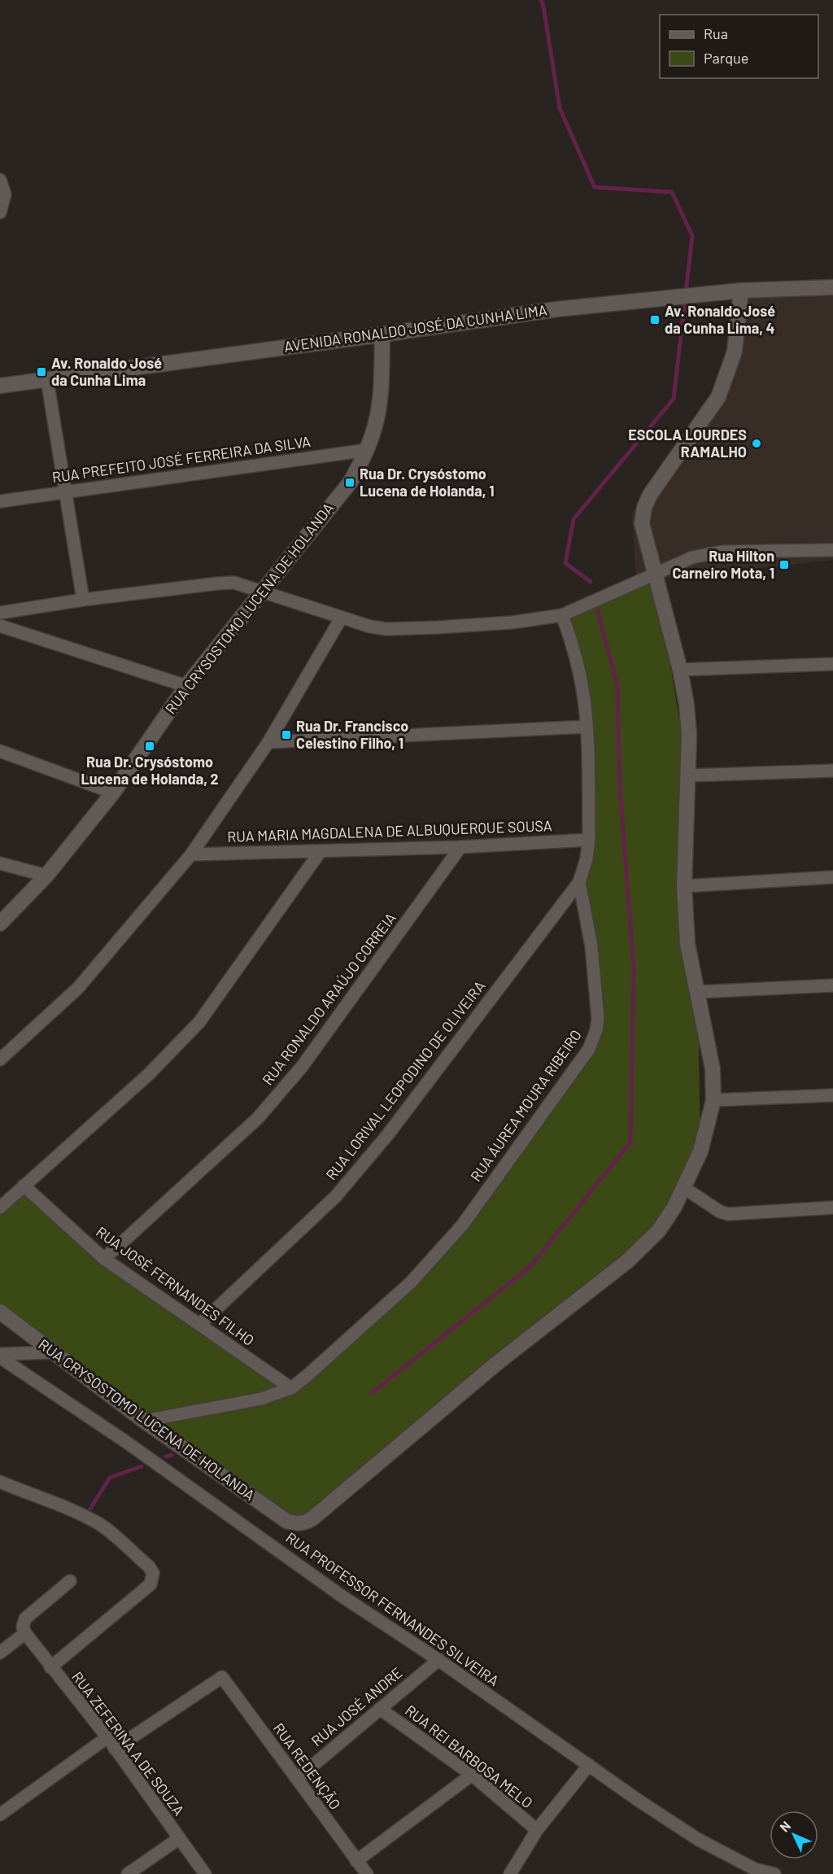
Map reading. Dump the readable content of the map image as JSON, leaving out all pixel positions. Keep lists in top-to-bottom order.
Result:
{
  "streets": {
    "street": [
      "AVENIDA RONALDO JOSÉ DA CUNHA LIMA",
      "RUA PREFEITO JOSÉ FERREIRA DA SILVA",
      "RUA CRYSOSTOMO LUCENA DE HOLANDA",
      "RUA MARIA MAGDALENA DE ALBUQUERQUE SOUSA",
      "RUA RONALDO ARAÚJO CORREIA",
      "RUA LORIVAL LEOPODINO DE OLIVEIRA",
      "RUA ÁUREA MOURA RIBEIRO",
      "RUA JOSÉ FERNANDES FILHO",
      "RUA PROFESSOR FERNANDES SILVEIRA",
      "RUA JOSÉ ANDRE",
      "RUA ZEFERINA A DE SOUZA",
      "RUA REI BARBOSA MELO",
      "RUA REDENÇÃO"
    ]
  },
  "crossings": [
    ["AVENIDA RONALDO JOSÉ DA CUNHA LIMA", "RUA CRYSOSTOMO LUCENA DE HOLANDA"],
    ["RUA PREFEITO JOSÉ FERREIRA DA SILVA", "RUA CRYSOSTOMO LUCENA DE HOLANDA"],
    ["RUA CRYSOSTOMO LUCENA DE HOLANDA", "RUA ÁUREA MOURA RIBEIRO"],
    ["RUA MARIA MAGDALENA DE ALBUQUERQUE SOUSA", "RUA RONALDO ARAÚJO CORREIA"],
    ["RUA MARIA MAGDALENA DE ALBUQUERQUE SOUSA", "RUA ÁUREA MOURA RIBEIRO"],
    ["RUA RONALDO ARAÚJO CORREIA", "RUA JOSÉ FERNANDES FILHO"],
    ["RUA LORIVAL LEOPODINO DE OLIVEIRA", "RUA ÁUREA MOURA RIBEIRO"],
    ["RUA LORIVAL LEOPODINO DE OLIVEIRA", "RUA JOSÉ FERNANDES FILHO"],
    ["RUA ÁUREA MOURA RIBEIRO", "RUA JOSÉ FERNANDES FILHO"],
    ["RUA PROFESSOR FERNANDES SILVEIRA", "RUA JOSÉ ANDRE"],
    ["RUA JOSÉ ANDRE", "RUA REI BARBOSA MELO"],
    ["RUA JOSÉ ANDRE", "RUA REDENÇÃO"],
    ["RUA ZEFERINA A DE SOUZA", "RUA REDENÇÃO"]
  ],
  "places": {
    "transit": [
      "Av. Ronaldo José da Cunha Lima, 4",
      "Av. Ronaldo José da Cunha Lima",
      "Rua Dr. Crysóstomo Lucena de Holanda, 1",
      "Rua Hilton Carneiro Mota, 1",
      "Rua Dr. Francisco Celestino Filho, 1",
      "Rua Dr. Crysóstomo Lucena de Holanda, 2"
    ],
    "other": ["ESCOLA LOURDES RAMALHO"]
  },
  "legend": ["Rua", "Parque"],
  "north": "top left"
}
